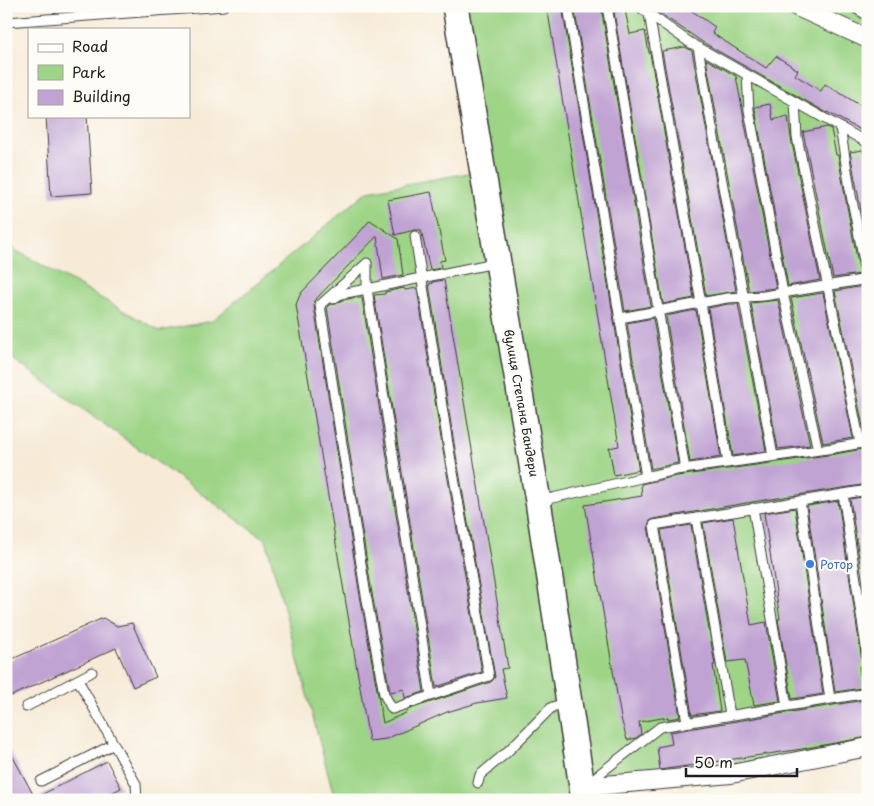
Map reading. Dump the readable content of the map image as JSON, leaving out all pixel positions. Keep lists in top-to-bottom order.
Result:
{
  "streets": {
    "main road": ["вулиця Степана Бандери"]
  },
  "places": ["Ротор"],
  "legend": ["Road", "Park", "Building"],
  "scale_bar": "50 m"
}
